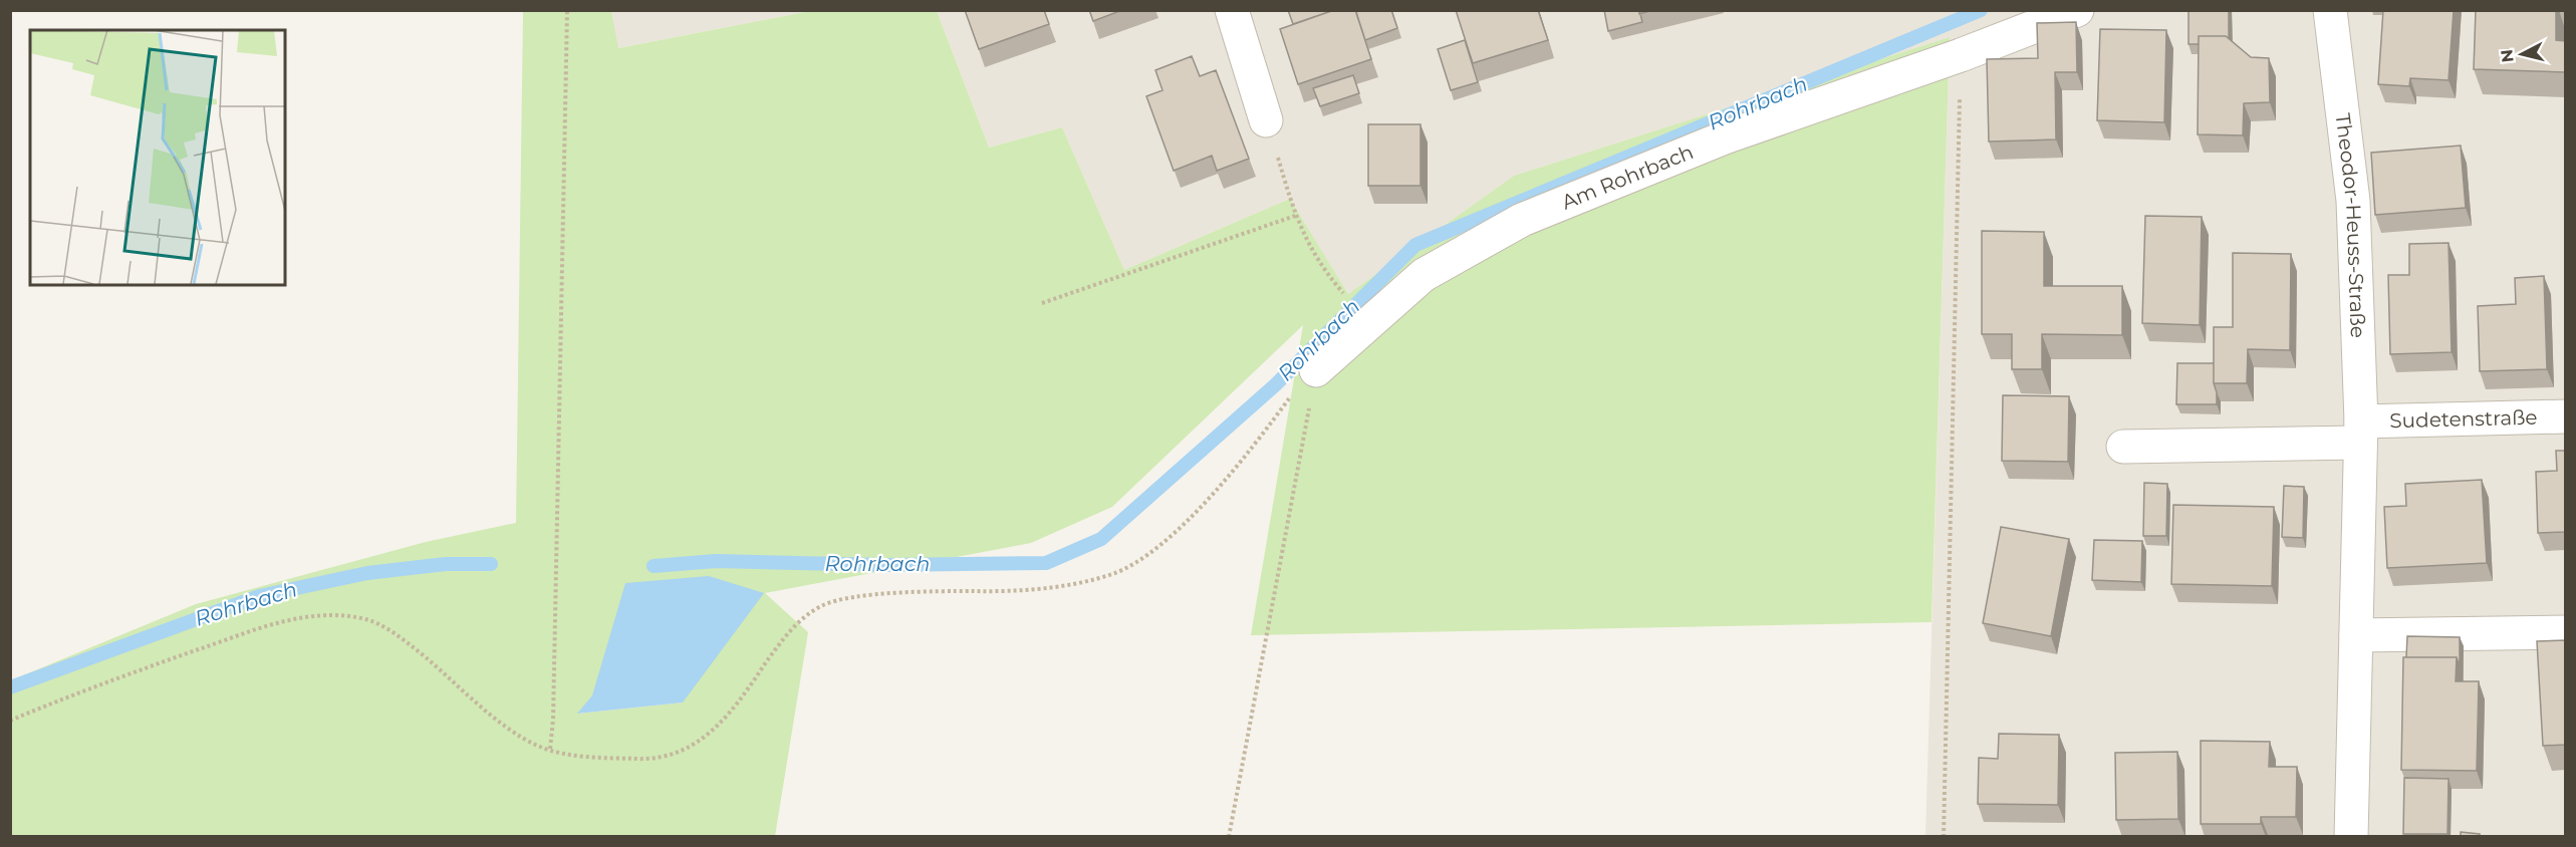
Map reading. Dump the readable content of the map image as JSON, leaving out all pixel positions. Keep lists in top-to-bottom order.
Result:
{
  "streets": {
    "street": ["Am Rohrbach", "Theodor-Heuss-Straße", "Sudetenstraße"]
  },
  "crossings": [
    ["Theodor-Heuss-Straße", "Sudetenstraße"]
  ],
  "water": ["Rohrbach"],
  "north": "left"
}
